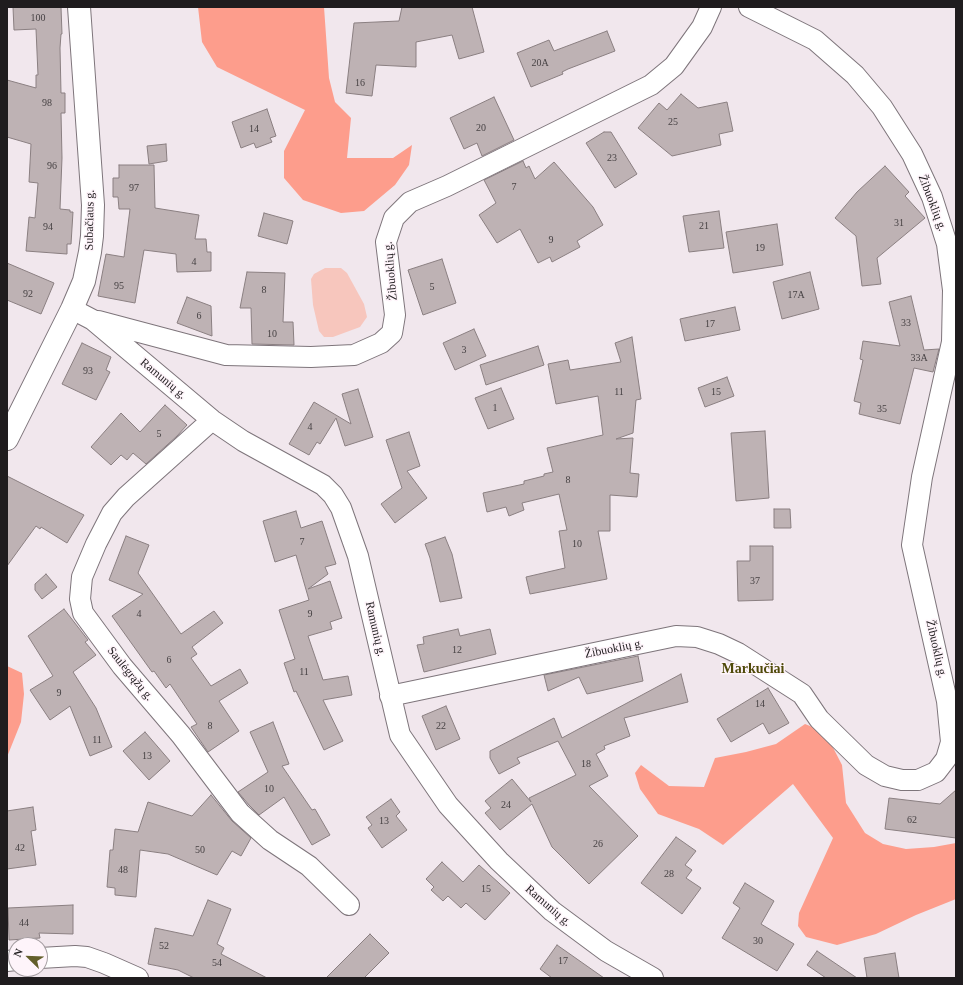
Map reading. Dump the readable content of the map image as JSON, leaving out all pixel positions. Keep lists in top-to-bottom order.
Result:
{
  "streets": {
    "street": [
      "Žibuoklių g.",
      "Subačiaus g.",
      "Ramunių g.",
      "Saulėgrąžų g."
    ]
  },
  "crossings": [
    ["Žibuoklių g.", "Ramunių g."],
    ["Subačiaus g.", "Ramunių g."],
    ["Ramunių g.", "Saulėgrąžų g."]
  ],
  "districts": ["Markučiai"],
  "house_numbers": [
    "100",
    "20A",
    "16",
    "98",
    "25",
    "20",
    "14",
    "23",
    "96",
    "7",
    "97",
    "31",
    "21",
    "94",
    "9",
    "19",
    "4",
    "95",
    "5",
    "8",
    "92",
    "17A",
    "6",
    "33",
    "17",
    "10",
    "3",
    "33A",
    "93",
    "11",
    "15",
    "1",
    "35",
    "4",
    "5",
    "8",
    "7",
    "10",
    "37",
    "4",
    "9",
    "12",
    "6",
    "11",
    "9",
    "14",
    "8",
    "22",
    "11",
    "13",
    "18",
    "10",
    "24",
    "62",
    "13",
    "26",
    "42",
    "50",
    "48",
    "28",
    "15",
    "44",
    "30",
    "52",
    "17",
    "54"
  ],
  "north": "top left"
}
